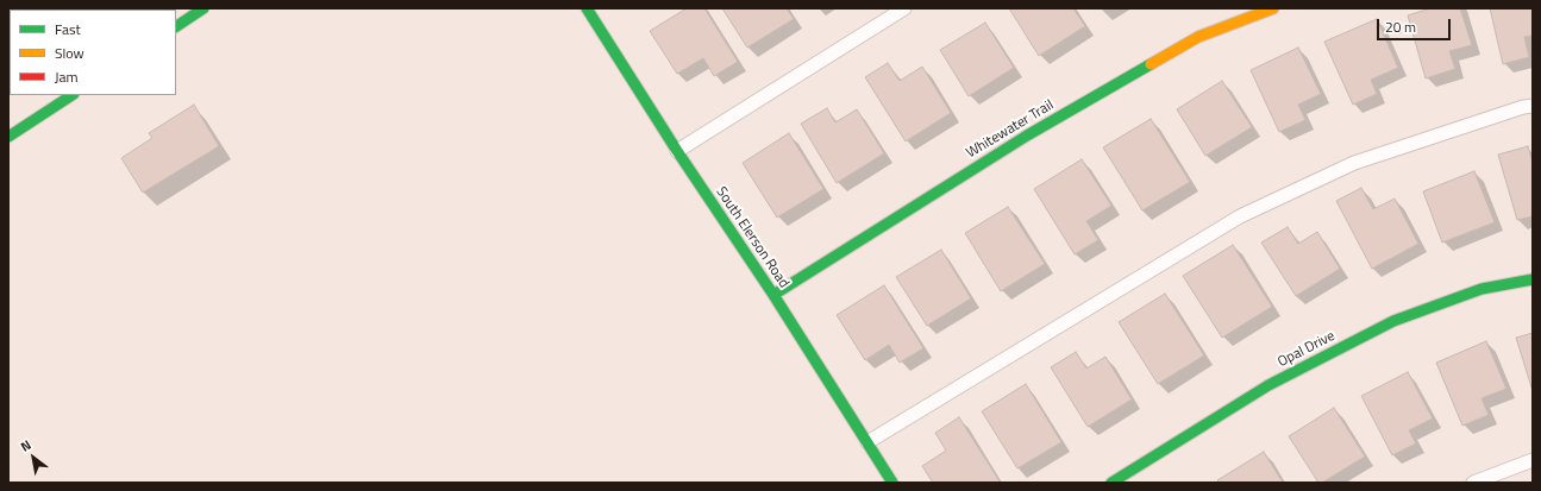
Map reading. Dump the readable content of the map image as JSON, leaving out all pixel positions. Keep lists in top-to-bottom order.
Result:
{
  "streets": {
    "street": ["Whitewater Trail", "South Elerson Road", "Opal Drive"]
  },
  "crossings": [
    ["Whitewater Trail", "South Elerson Road"]
  ],
  "legend": ["Fast", "Slow", "Jam"],
  "scale_bar": "20 m",
  "north": "top left"
}
